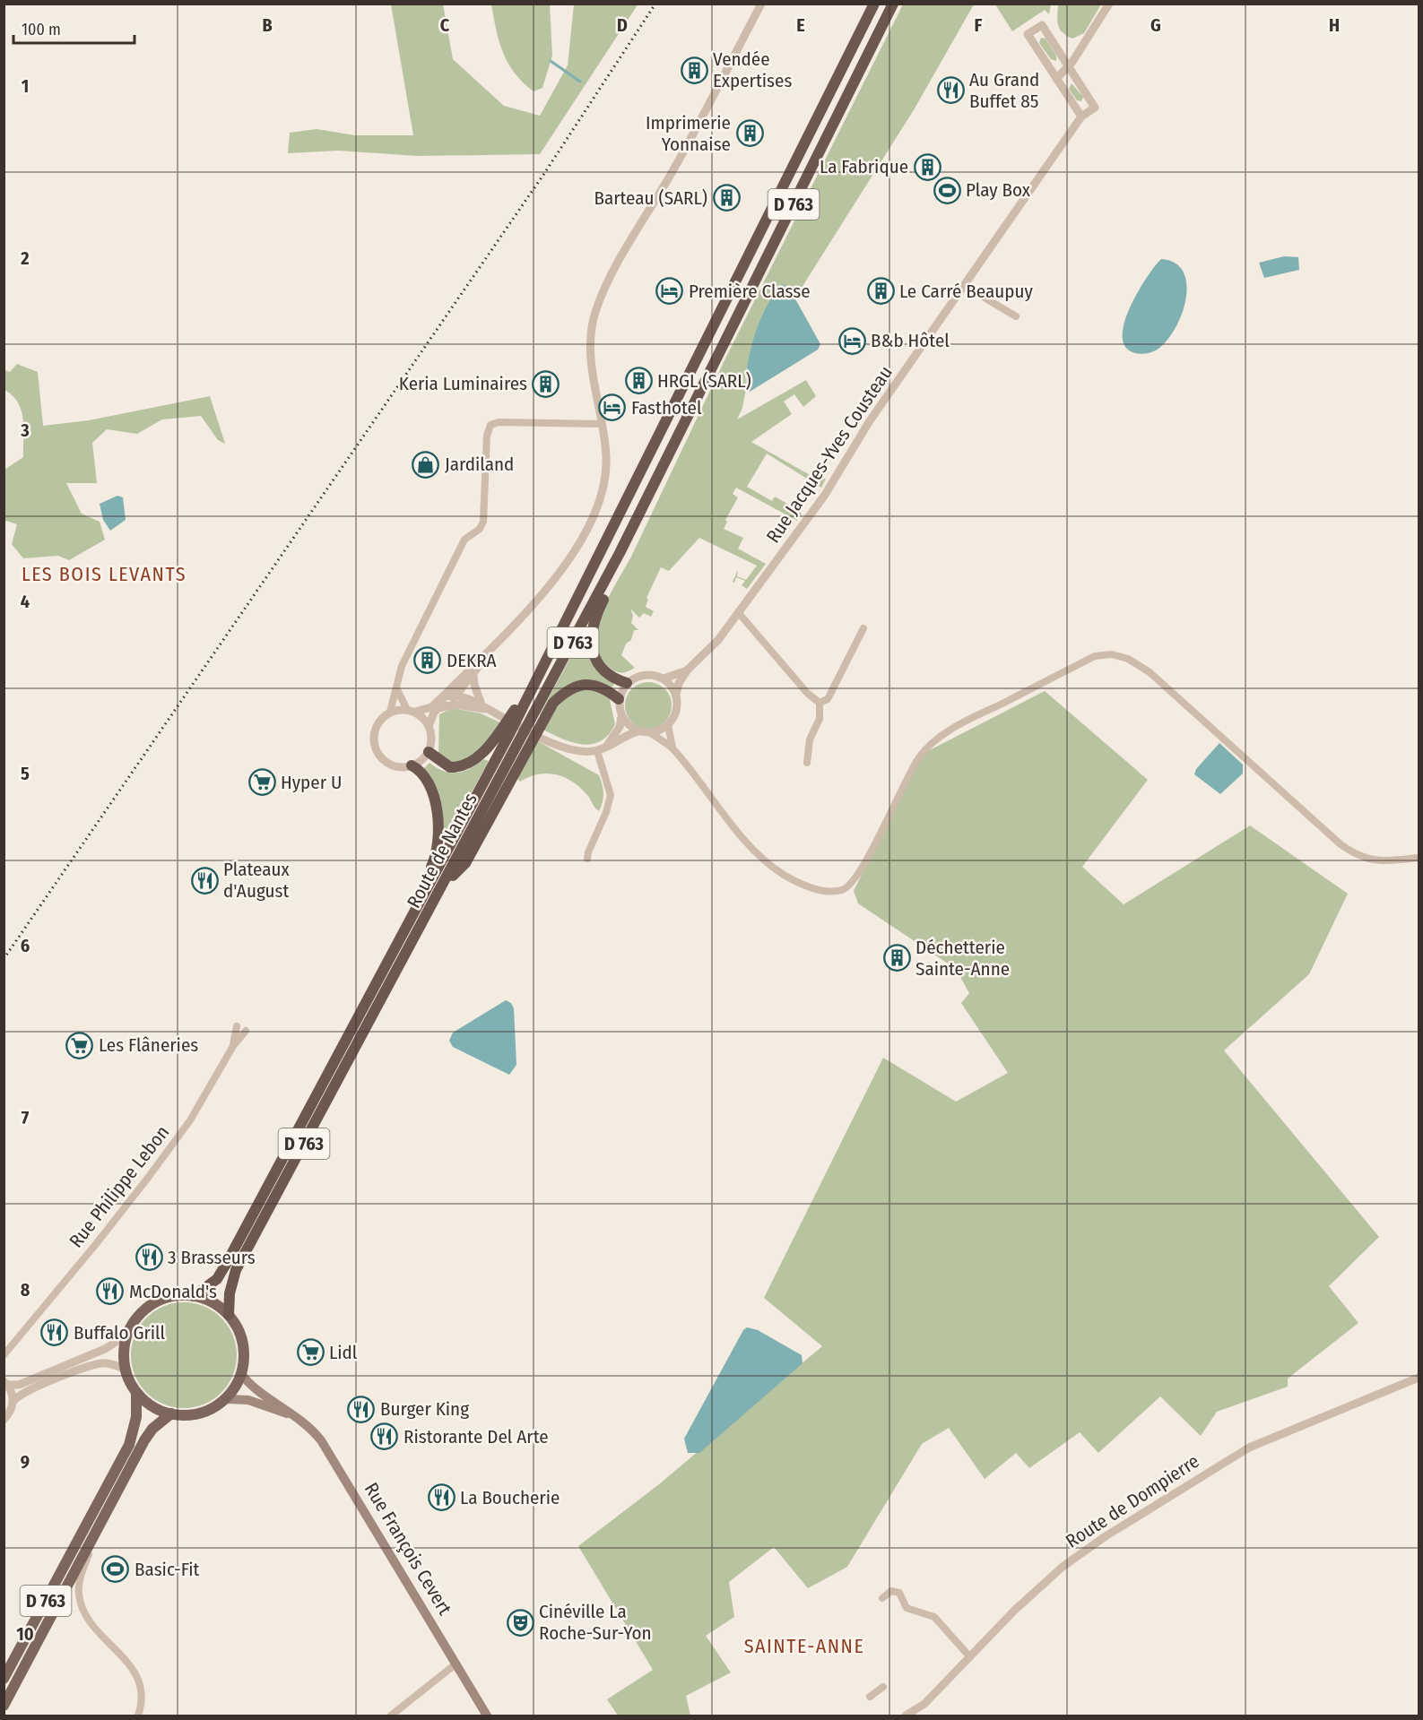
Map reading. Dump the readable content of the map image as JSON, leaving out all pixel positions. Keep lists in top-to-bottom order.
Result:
{
  "streets": {
    "highway": ["D 763", "Route de Nantes"],
    "main road": ["Rue François Cevert"],
    "street": ["Rue Jacques-Yves Cousteau", "Rue Philippe Lebon", "Route de Dompierre"]
  },
  "crossings": [
    ["D 763", "Route de Nantes"],
    ["D 763", "Rue François Cevert"],
    ["Route de Nantes", "Rue François Cevert"]
  ],
  "districts": ["LES BOIS LEVANTS", "SAINTE-ANNE"],
  "places": {
    "building": [
      "Vendée Expertises",
      "Imprimerie Yonnaise",
      "La Fabrique",
      "Barteau (SARL)",
      "Le Carré Beaupuy",
      "HRGL (SARL)",
      "Keria Luminaires",
      "DEKRA",
      "Déchetterie Sainte-Anne"
    ],
    "restaurant": [
      "Au Grand Buffet 85",
      "Plateaux d'August",
      "3 Brasseurs",
      "McDonald's",
      "Buffalo Grill",
      "Burger King",
      "Ristorante Del Arte",
      "La Boucherie"
    ],
    "sports": ["Play Box", "Basic-Fit"],
    "hotel": ["Première Classe", "B&b Hôtel", "Fasthotel"],
    "shop": ["Jardiland"],
    "supermarket": ["Hyper U", "Les Flâneries", "Lidl"],
    "theatre": ["Cinéville La Roche-Sur-Yon"]
  },
  "scale_bar": "100 m",
  "grid": {
    "columns": [
      "B",
      "C",
      "D",
      "E",
      "F",
      "G",
      "H"
    ],
    "rows": [
      "1",
      "2",
      "3",
      "4",
      "5",
      "6",
      "7",
      "8",
      "9",
      "10"
    ]
  }
}
